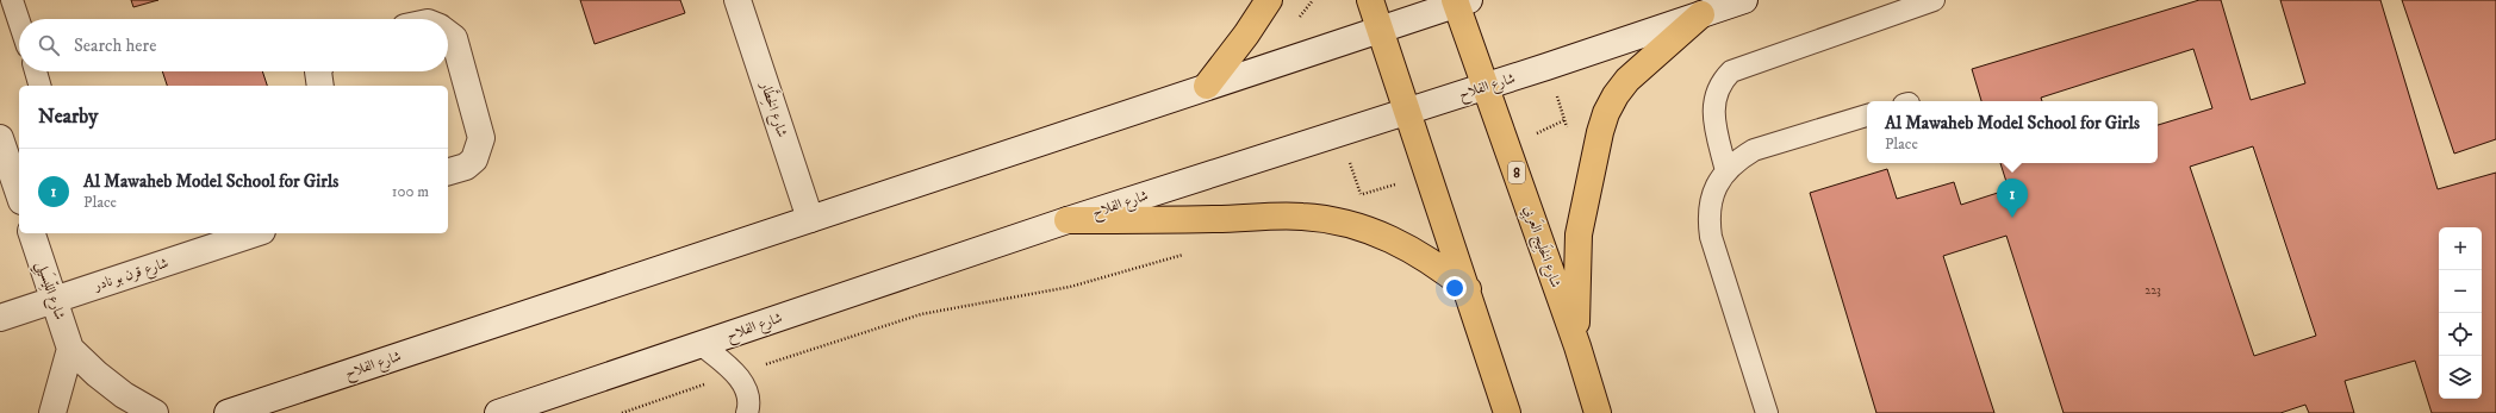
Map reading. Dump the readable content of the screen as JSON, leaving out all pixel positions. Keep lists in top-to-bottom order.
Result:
{
  "streets": {
    "highway": ["8", "شارع الخَلِيج العَربِي"],
    "main road": [
      "شارع الفلاح",
      "شارع الخِطَّار",
      "شارع قرن بو نادر",
      "شارع اللِّيسَيلِي"
    ]
  },
  "crossings": [
    ["شارع الفلاح", "شارع الخِطَّار"],
    ["شارع الفلاح", "شارع الخَلِيج العَربِي"],
    ["شارع قرن بو نادر", "شارع اللِّيسَيلِي"]
  ],
  "house_numbers": ["223"],
  "page": {
    "search": "Search here",
    "heading": "Nearby",
    "popup": ["Al Mawaheb Model School for Girls", "Place"],
    "list": [
      {
        "mark": "1",
        "name": "Al Mawaheb Model School for Girls",
        "note": "Place",
        "value": "100 m"
      }
    ],
    "pins": "1",
    "map_buttons": ["+", "−"]
  }
}
